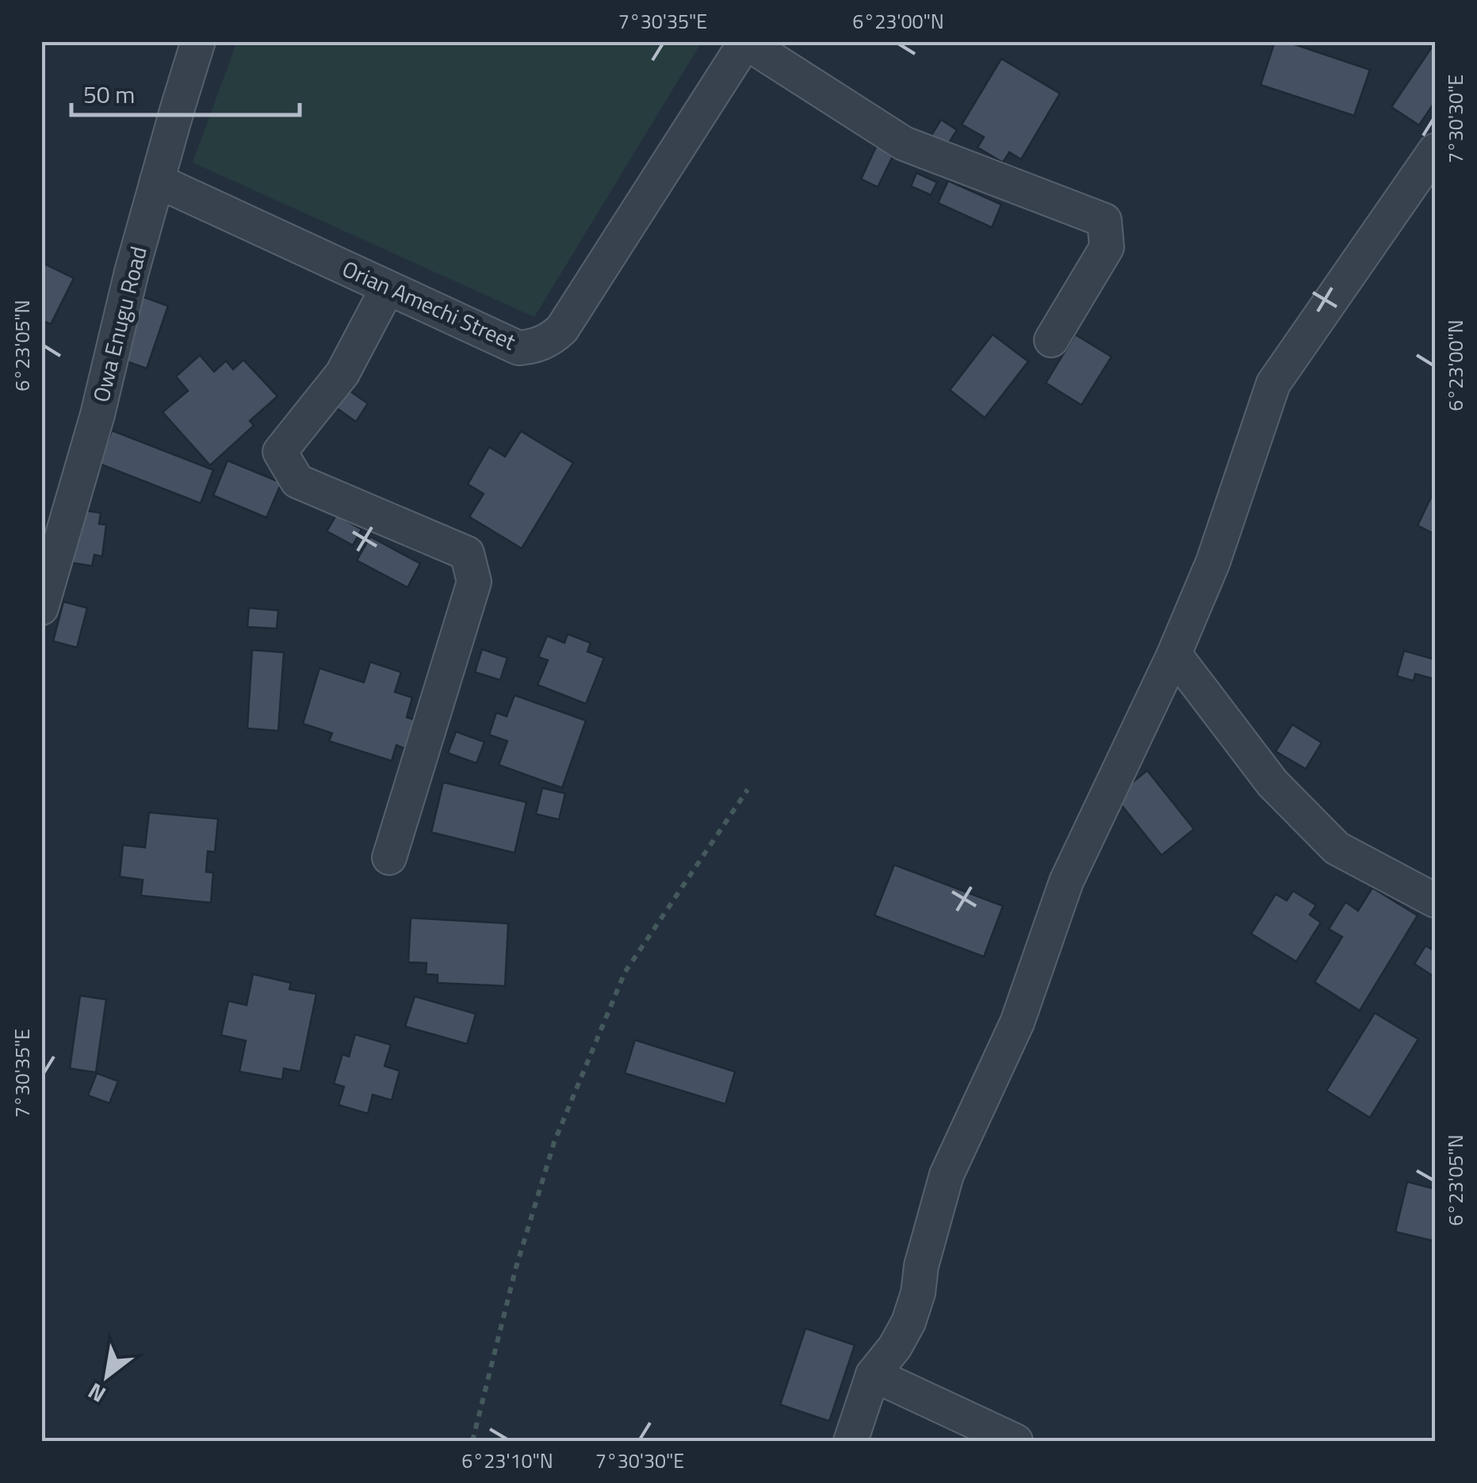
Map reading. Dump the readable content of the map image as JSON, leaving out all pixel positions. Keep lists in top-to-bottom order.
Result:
{
  "streets": {
    "street": ["Orian Amechi Street", "Owa Enugu Road"]
  },
  "crossings": [
    ["Orian Amechi Street", "Owa Enugu Road"]
  ],
  "scale_bar": "50 m",
  "north": "bottom left",
  "coordinates": [
    "7°30'35\"E",
    "6°23'00\"N",
    "7°30'30\"E",
    "6°23'05\"N",
    "6°23'10\"N"
  ]
}
